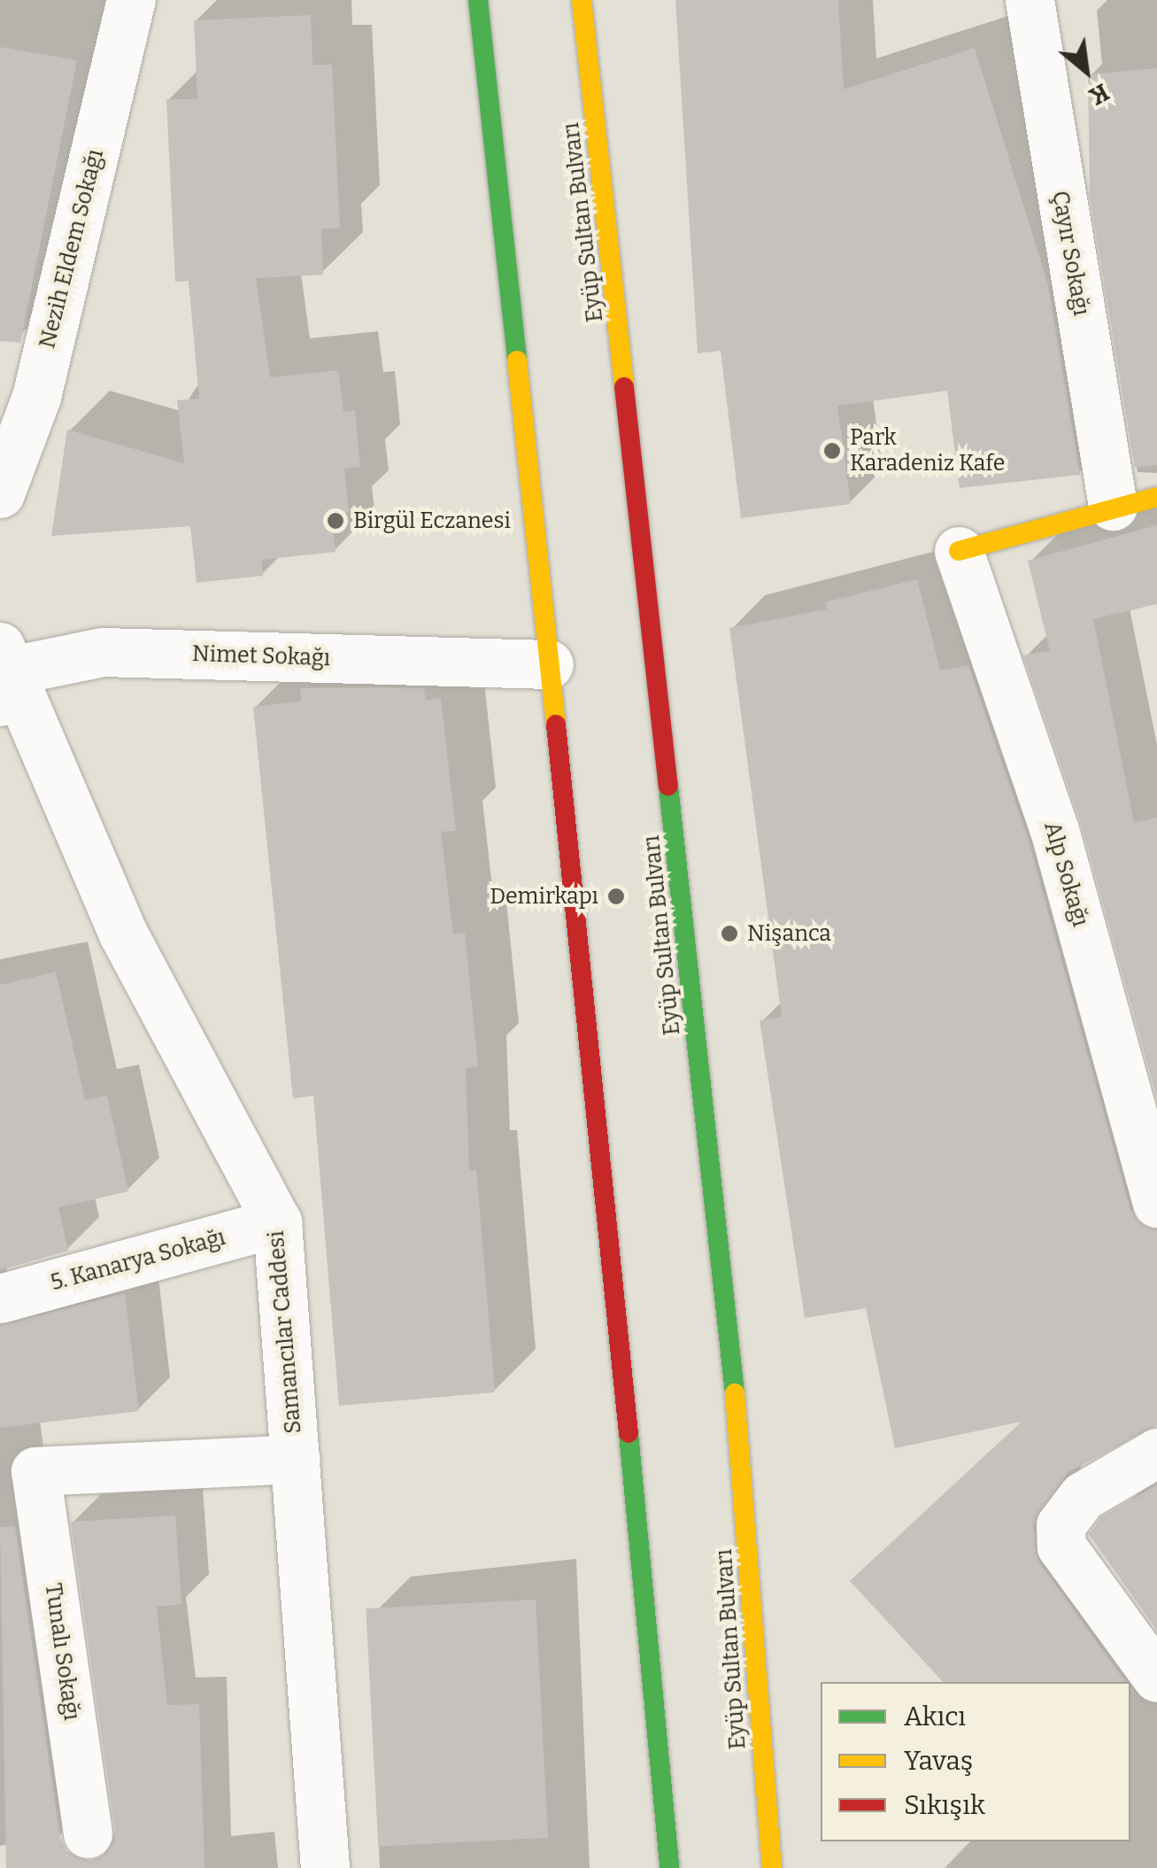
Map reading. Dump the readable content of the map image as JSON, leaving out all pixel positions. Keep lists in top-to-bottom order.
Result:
{
  "streets": {
    "main road": ["Eyüp Sultan Bulvarı"],
    "street": [
      "Nezih Eldem Sokağı",
      "Çayır Sokağı",
      "Nimet Sokağı",
      "Alp Sokağı",
      "5. Kanarya Sokağı",
      "Samancılar Caddesi",
      "Tunalı Sokağı"
    ]
  },
  "crossings": [
    ["Nimet Sokağı", "Samancılar Caddesi"],
    ["5. Kanarya Sokağı", "Samancılar Caddesi"],
    ["Samancılar Caddesi", "Tunalı Sokağı"]
  ],
  "places": [
    "Park Karadeniz Kafe",
    "Birgül Eczanesi",
    "Demirkapı",
    "Nişanca"
  ],
  "legend": ["Akıcı", "Yavaş", "Sıkışık"],
  "north": "bottom right"
}
